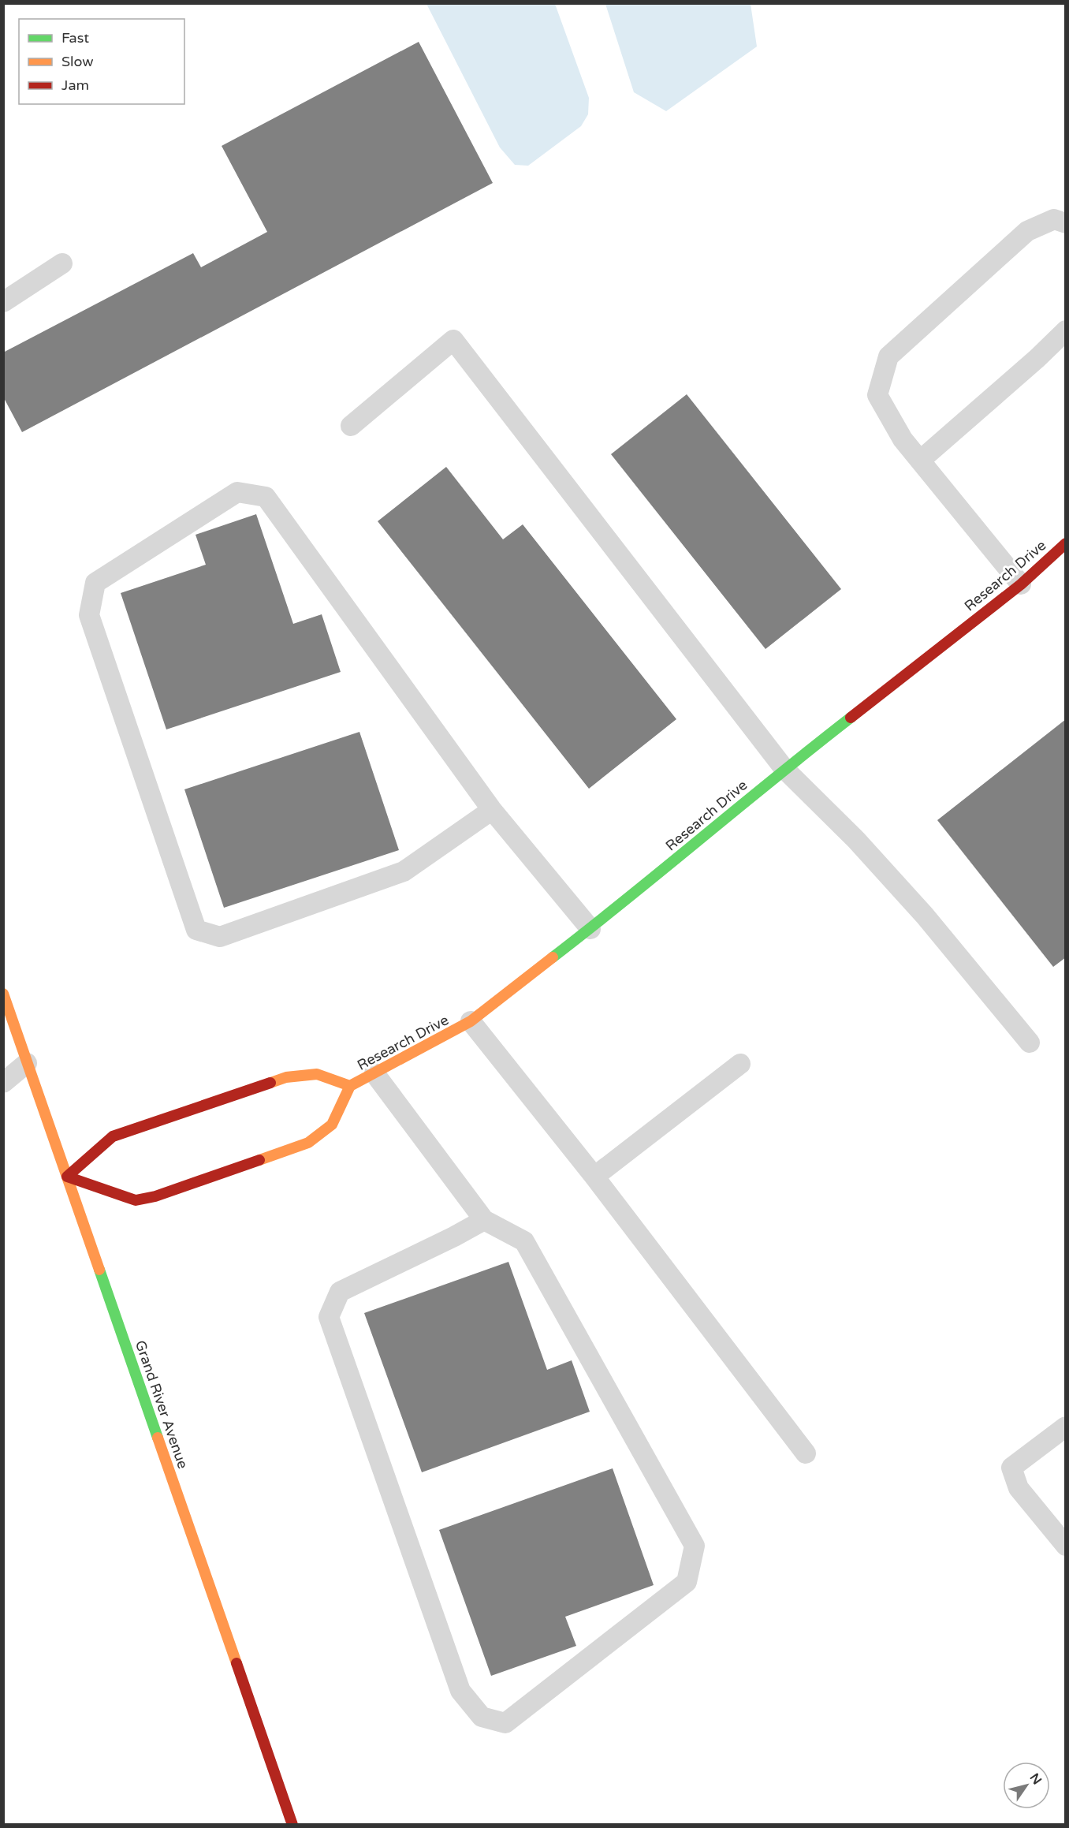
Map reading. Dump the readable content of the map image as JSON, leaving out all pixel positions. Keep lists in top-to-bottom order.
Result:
{
  "streets": {
    "street": ["Research Drive", "Grand River Avenue"]
  },
  "crossings": [
    ["Research Drive", "Grand River Avenue"]
  ],
  "legend": ["Fast", "Slow", "Jam"],
  "north": "top right"
}
